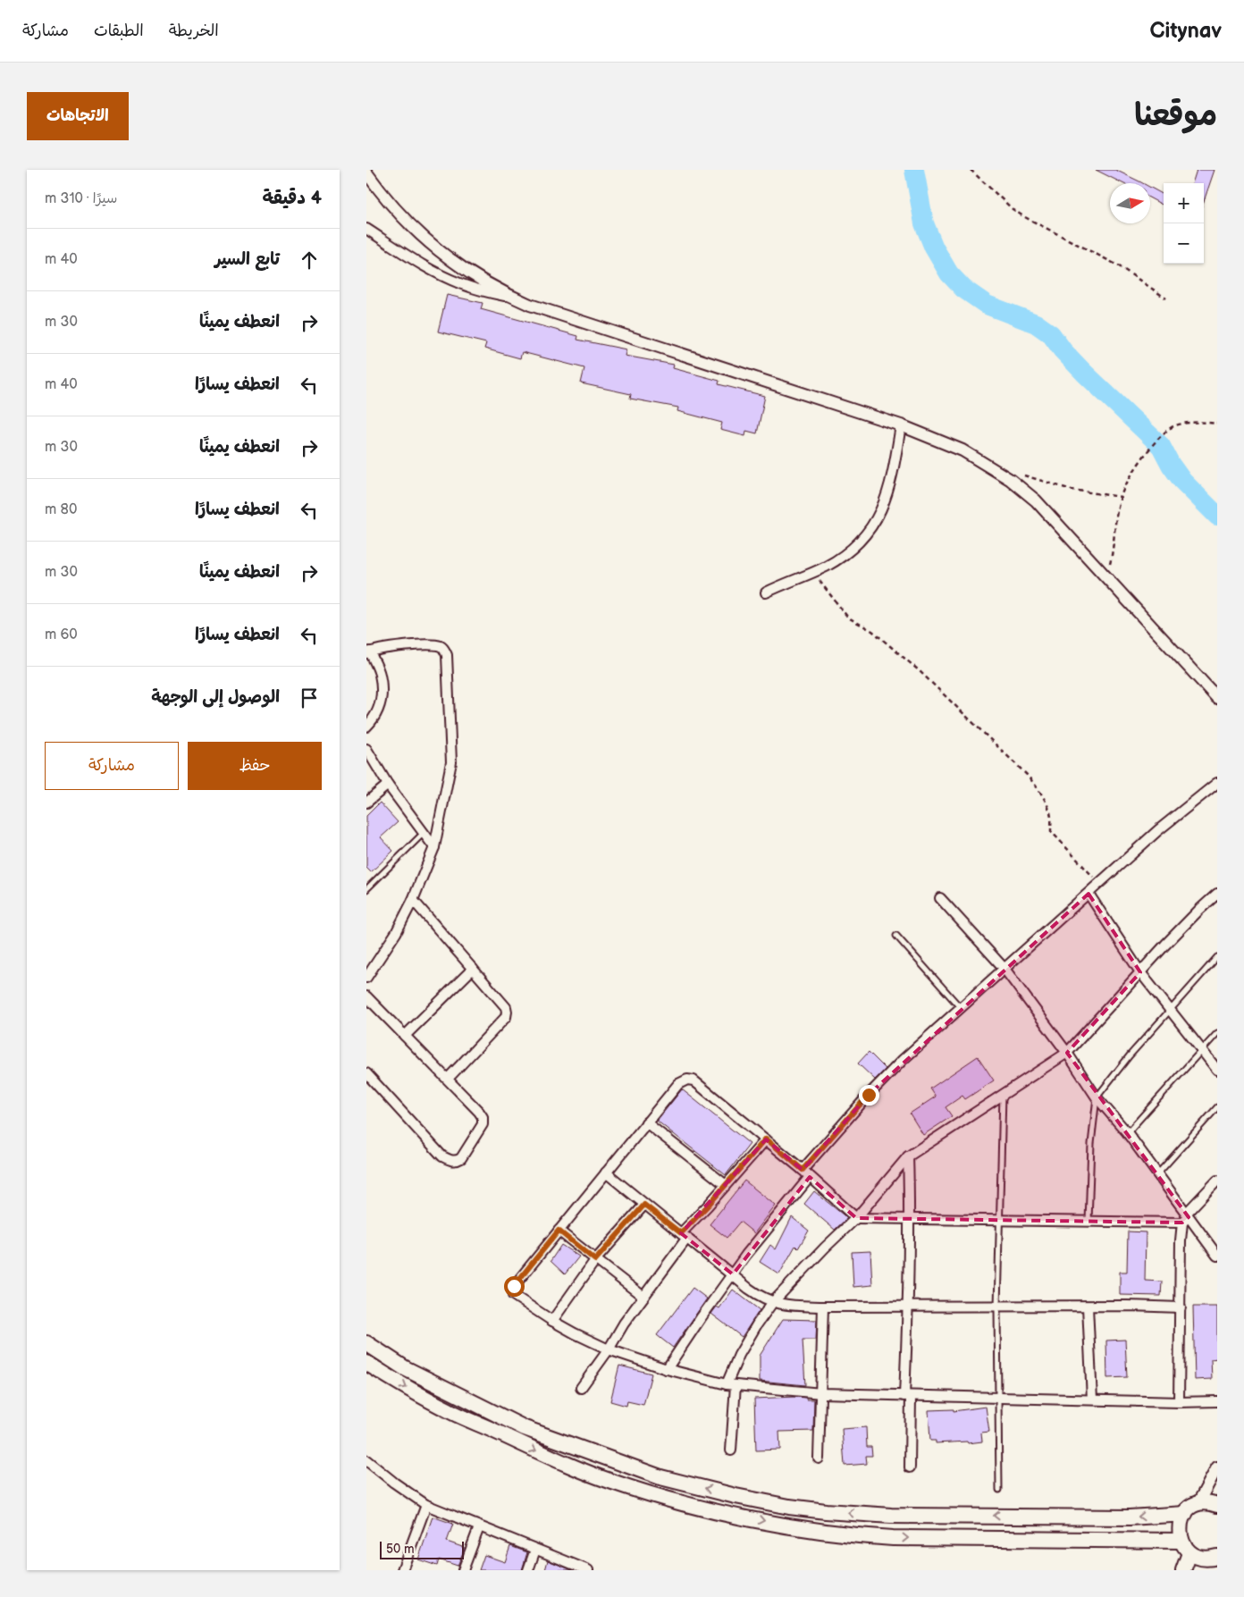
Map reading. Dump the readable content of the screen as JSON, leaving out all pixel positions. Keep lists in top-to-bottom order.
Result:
{
  "scale_bar": "50 m",
  "north": "right",
  "page": {
    "header": "Citynav",
    "nav": ["الخريطة", "الطبقات", "مشاركة"],
    "title": "موقعنا",
    "buttons": [
      "الاتجاهات",
      ["حفظ", "مشاركة"]
    ],
    "heading": ["4 دقيقة", "سيرًا · 310 m"],
    "map_buttons": ["+", "−"],
    "list": [
      ["تابع السير", "40 m"],
      ["انعطف يمينًا", "30 m"],
      ["انعطف يسارًا", "40 m"],
      ["انعطف يمينًا", "30 m"],
      ["انعطف يسارًا", "80 m"],
      ["انعطف يمينًا", "30 m"],
      ["انعطف يسارًا", "60 m"],
      "الوصول إلى الوجهة"
    ],
    "scale": "50 m"
  }
}
